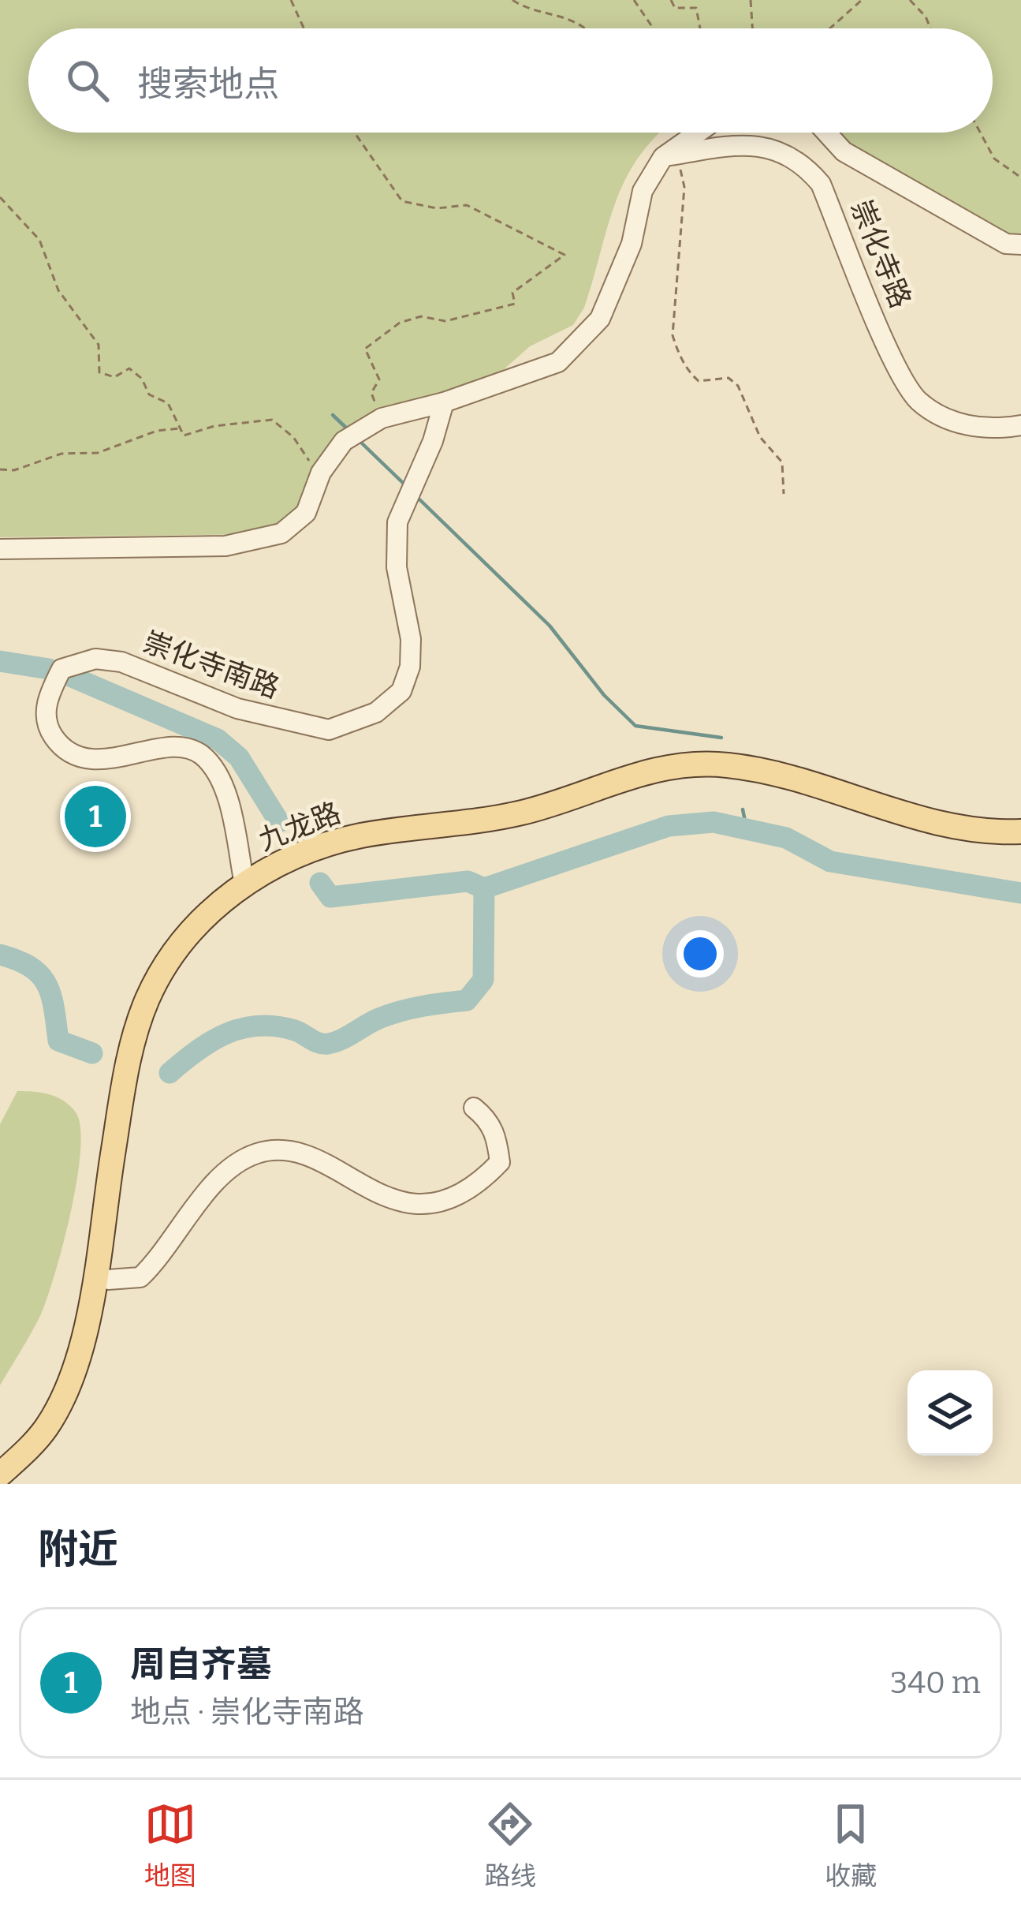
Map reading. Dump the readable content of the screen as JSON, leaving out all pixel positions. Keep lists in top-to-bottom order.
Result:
{
  "streets": {
    "main road": ["九龙路"],
    "street": ["崇化寺路", "崇化寺南路"]
  },
  "crossings": [
    ["崇化寺南路", "九龙路"]
  ],
  "page": {
    "search": "搜索地点",
    "pins": "1",
    "heading": "附近",
    "list": [
      {
        "mark": "1",
        "name": "周自齐墓",
        "note": "地点 · 崇化寺南路",
        "value": "340 m"
      }
    ],
    "nav": ["地图", "路线", "收藏"]
  }
}
